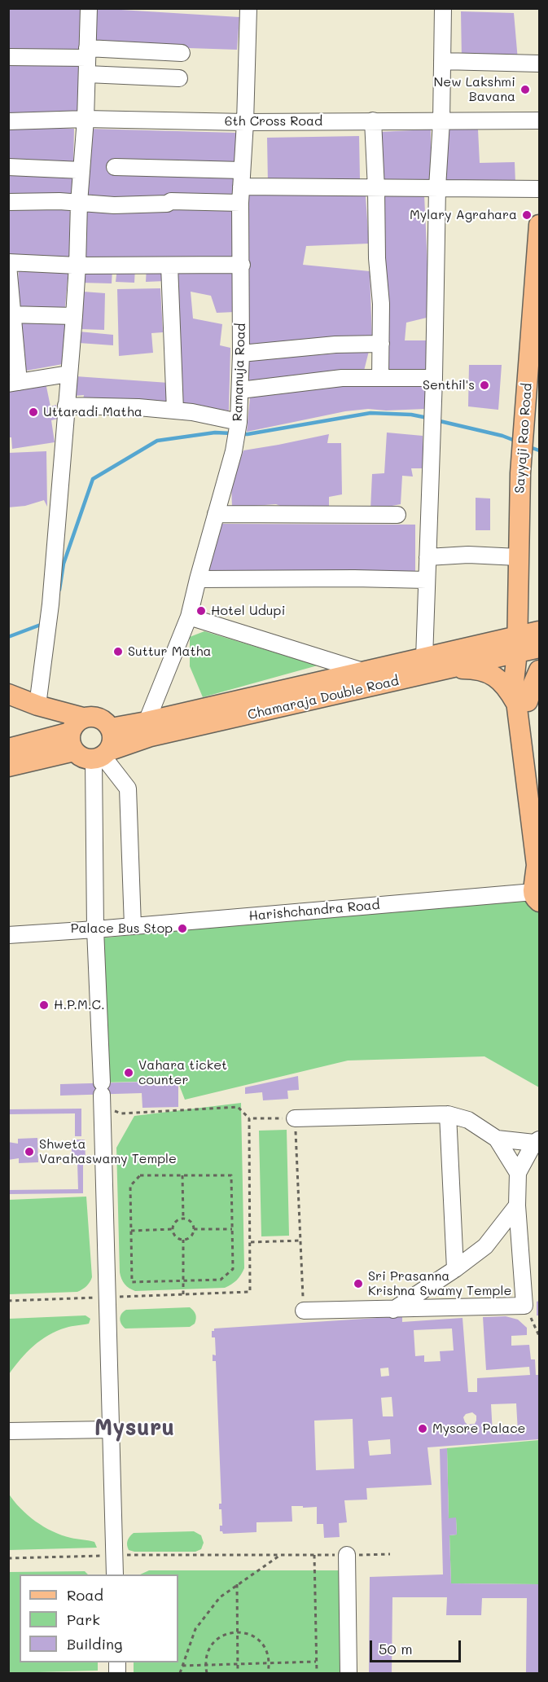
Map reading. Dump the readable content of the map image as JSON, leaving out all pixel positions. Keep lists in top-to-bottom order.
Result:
{
  "streets": {
    "main road": ["Sayyaji Rao Road", "Chamaraja Double Road"],
    "street": ["6th Cross Road", "Ramanuja Road", "Harishchandra Road"]
  },
  "crossings": [
    ["6th Cross Road", "Ramanuja Road"],
    ["Sayyaji Rao Road", "Chamaraja Double Road"],
    ["Sayyaji Rao Road", "Harishchandra Road"]
  ],
  "districts": ["Mysuru"],
  "places": [
    "New Lakshmi Bavana",
    "Mylary Agrahara",
    "Senthil's",
    "Uttaradi Matha",
    "Hotel Udupi",
    "Suttur Matha",
    "Palace Bus Stop",
    "H.P.M.C.",
    "Vahara ticket counter",
    "Shweta Varahaswamy Temple",
    "Sri Prasanna Krishna Swamy Temple",
    "Mysore Palace"
  ],
  "legend": ["Road", "Park", "Building"],
  "scale_bar": "50 m"
}
